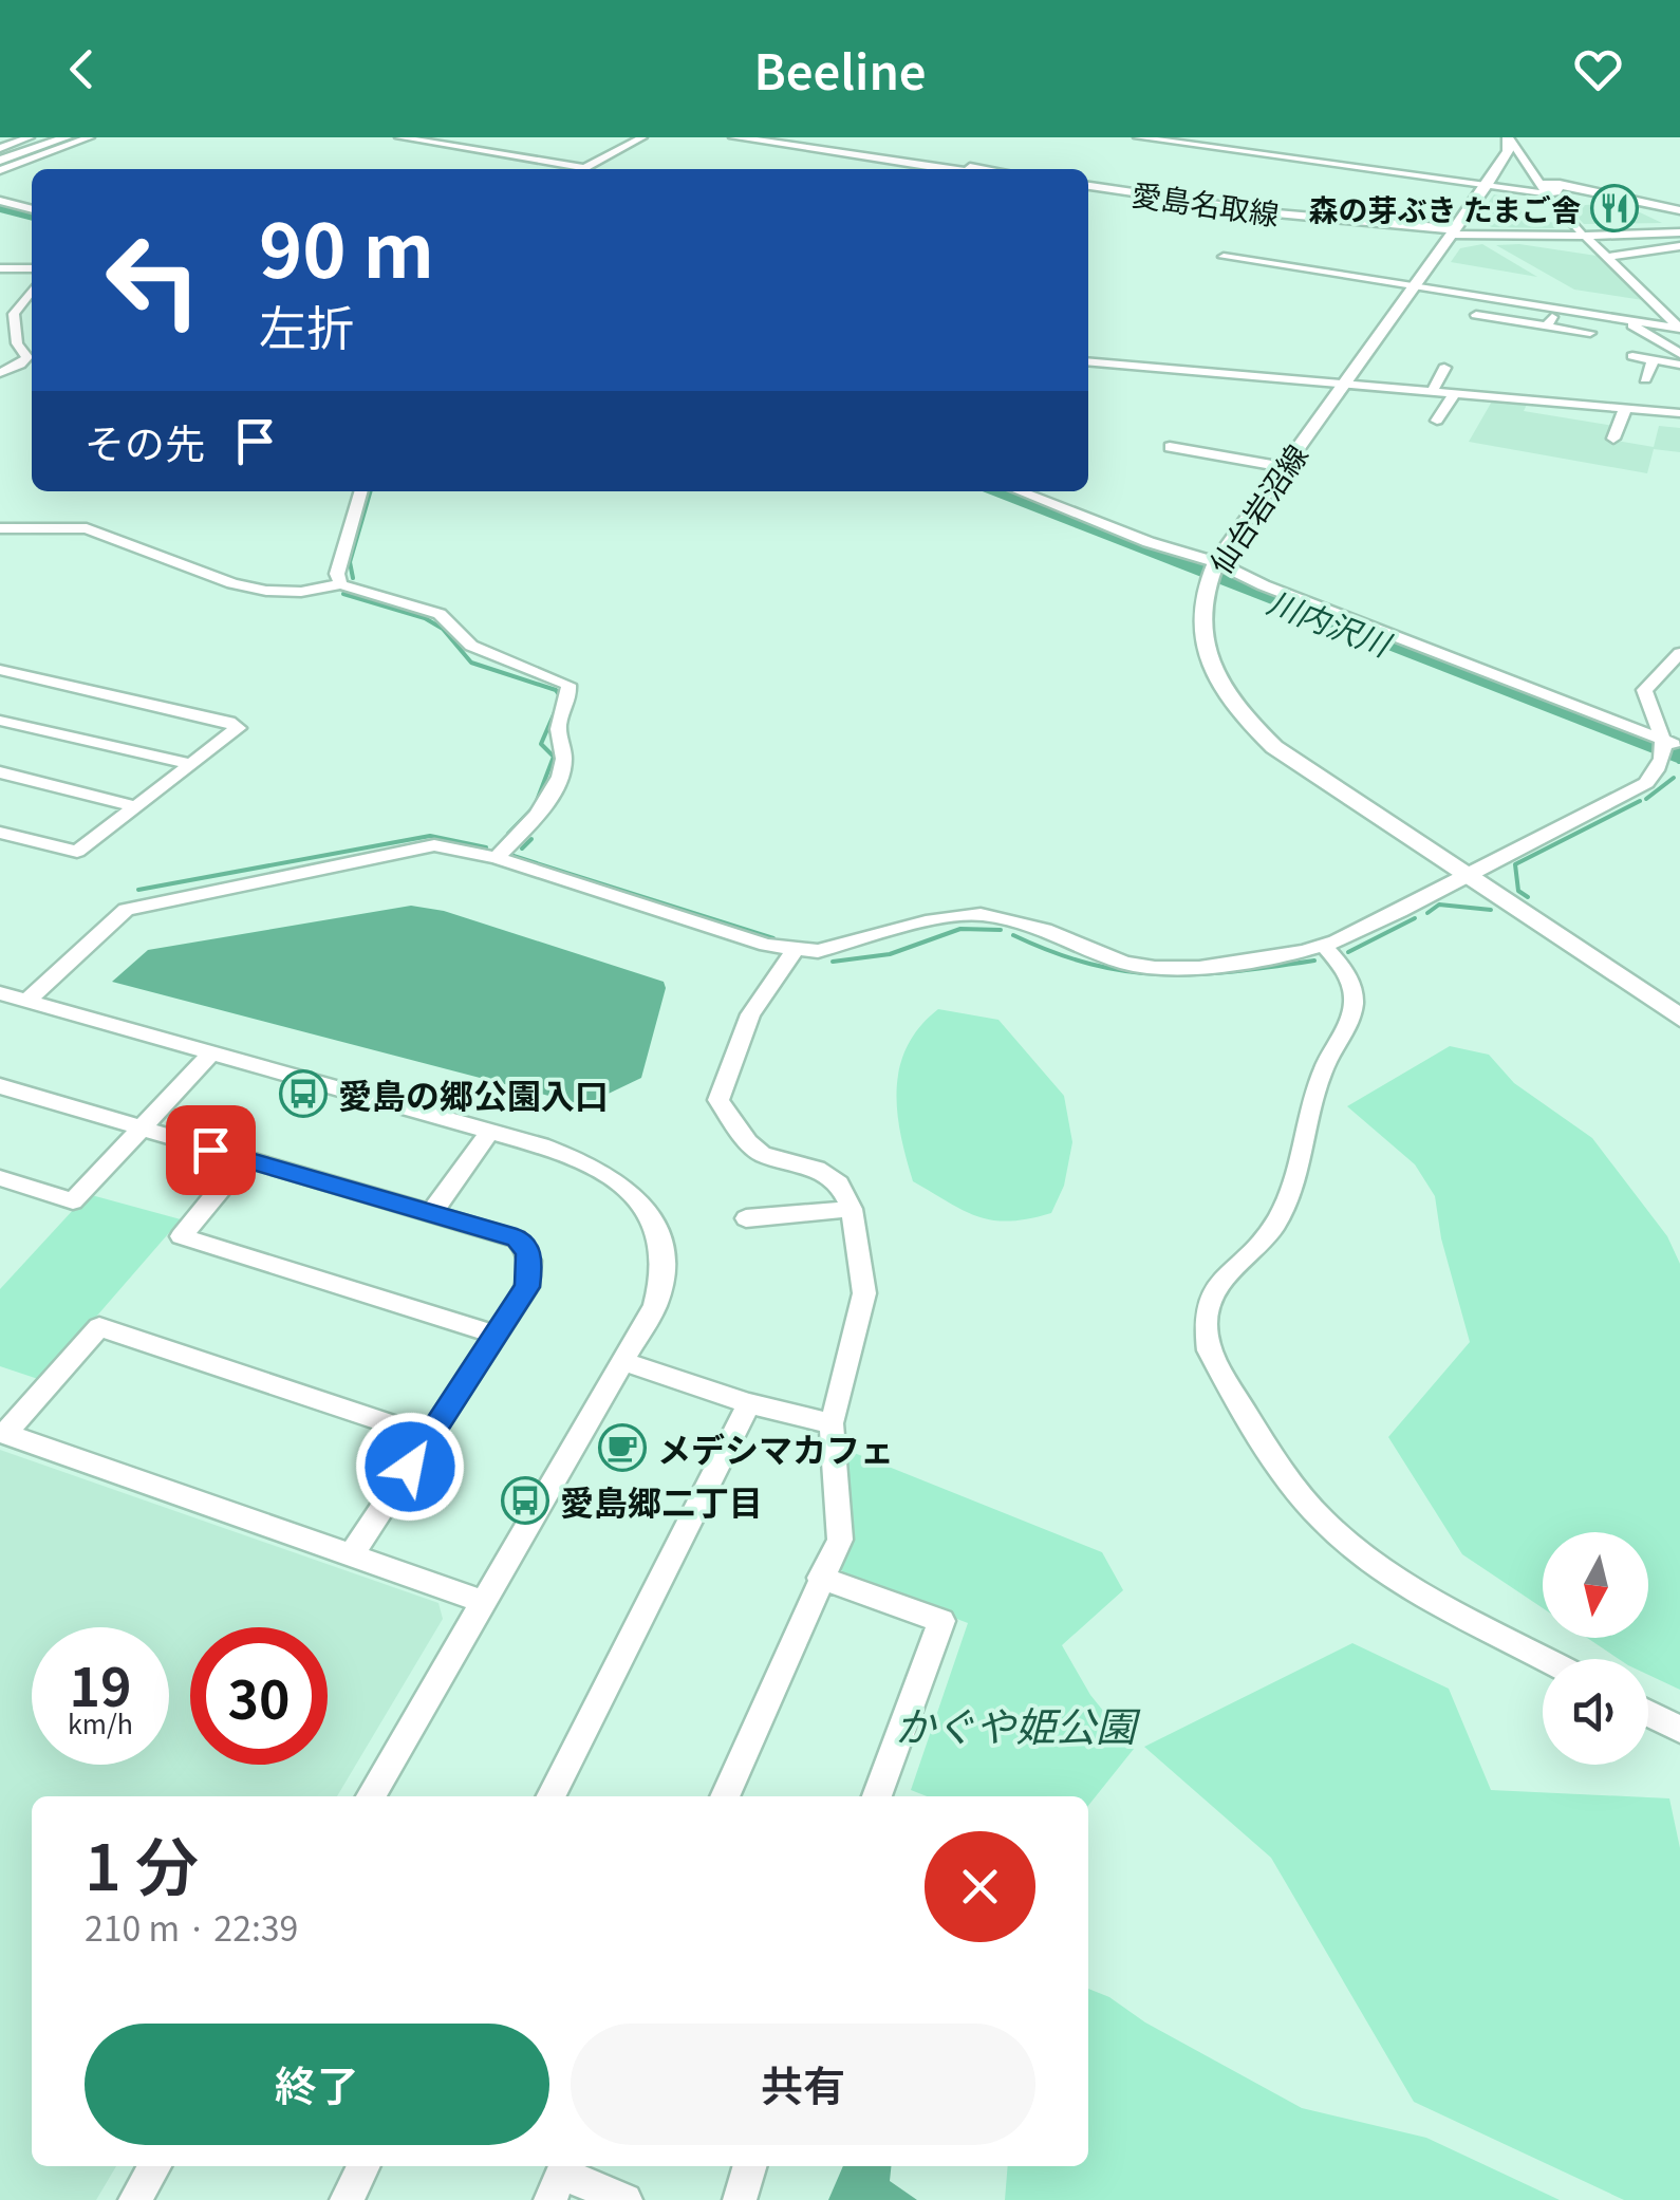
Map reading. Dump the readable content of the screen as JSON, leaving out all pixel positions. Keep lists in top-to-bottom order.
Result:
{
  "streets": {
    "main road": ["愛島名取線", "仙台岩沼線"]
  },
  "crossings": [
    ["愛島名取線", "仙台岩沼線"]
  ],
  "water": ["川内沢川"],
  "parks": ["かぐや姫公園"],
  "places": {
    "restaurant": ["森の芽ぶき たまご舎"],
    "bus stop": ["愛島の郷公園入口", "愛島郷二丁目"],
    "cafe": ["メデシマカフェ"]
  },
  "north": "bottom",
  "page": {
    "header": "Beeline",
    "turn": ["90 m", "左折"],
    "then": "その先",
    "speed": "19 km/h",
    "limit": "30",
    "heading": ["1 分", "210 m · 22:39"],
    "buttons": ["終了", "共有"]
  }
}
